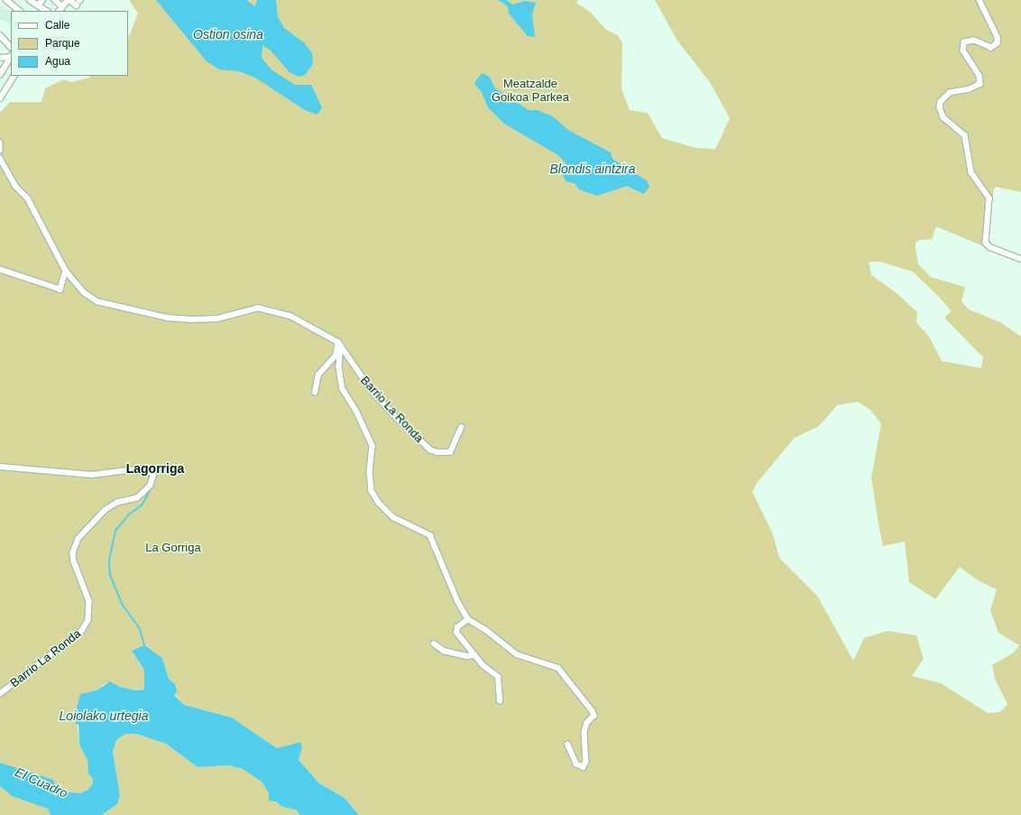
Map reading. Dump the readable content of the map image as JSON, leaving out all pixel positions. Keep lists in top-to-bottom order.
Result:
{
  "streets": {
    "street": ["Barrio La Ronda"]
  },
  "districts": ["Lagorriga"],
  "water": [
    "Ostion osina",
    "Blondis aintzira",
    "Loiolako urtegia",
    "El Cuadro"
  ],
  "parks": ["Meatzalde Goikoa Parkea", "La Gorriga"],
  "legend": ["Calle", "Parque", "Agua"]
}
